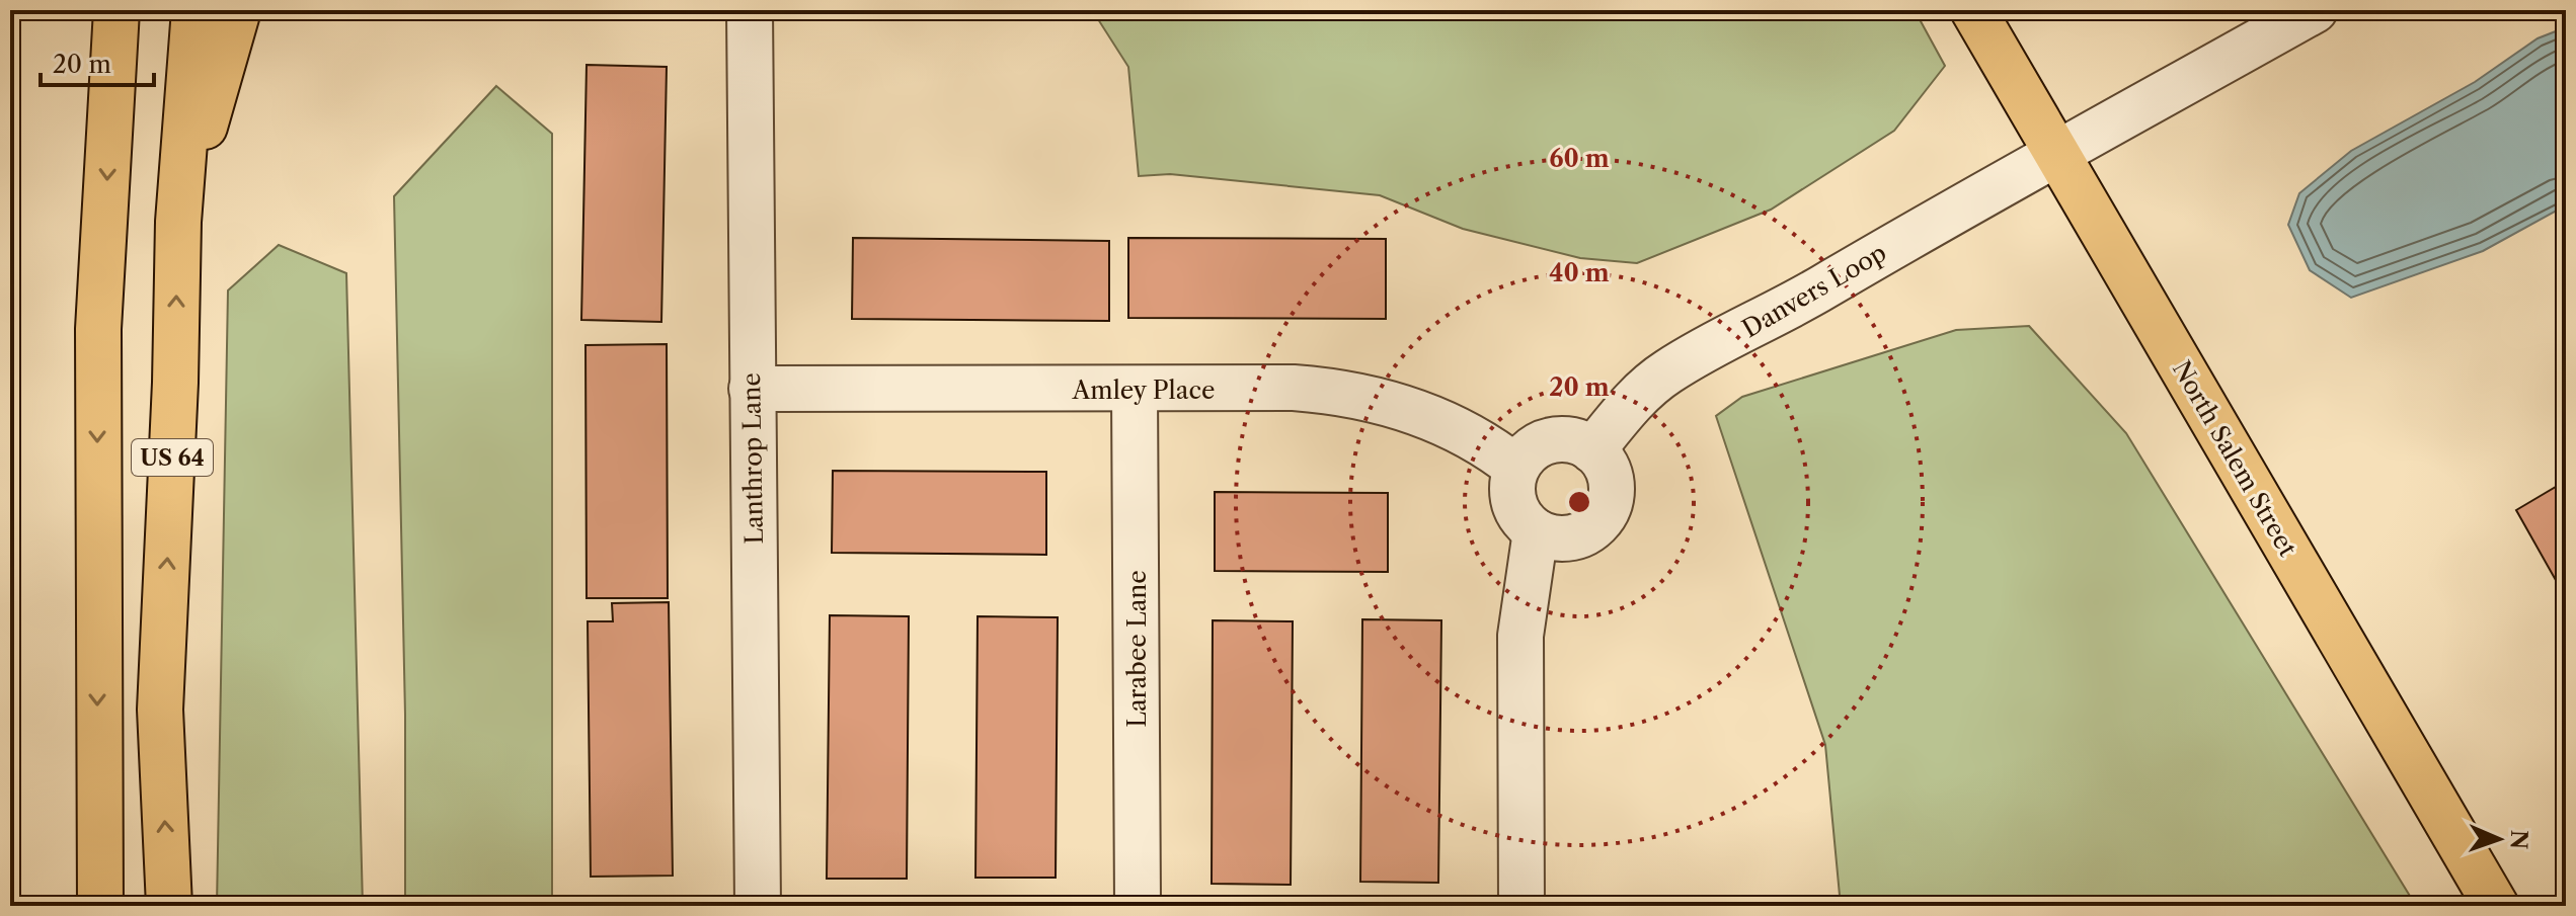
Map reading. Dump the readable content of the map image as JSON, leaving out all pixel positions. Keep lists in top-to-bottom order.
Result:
{
  "streets": {
    "main road": ["US 64", "North Salem Street"],
    "street": [
      "Danvers Loop",
      "Amley Place",
      "Lanthrop Lane",
      "Larabee Lane"
    ]
  },
  "crossings": [
    ["Danvers Loop", "Amley Place"],
    ["Danvers Loop", "North Salem Street"],
    ["Amley Place", "Lanthrop Lane"],
    ["Amley Place", "Larabee Lane"]
  ],
  "scale_bar": "20 m",
  "north": "right",
  "rings": ["60 m", "40 m", "20 m"]
}
